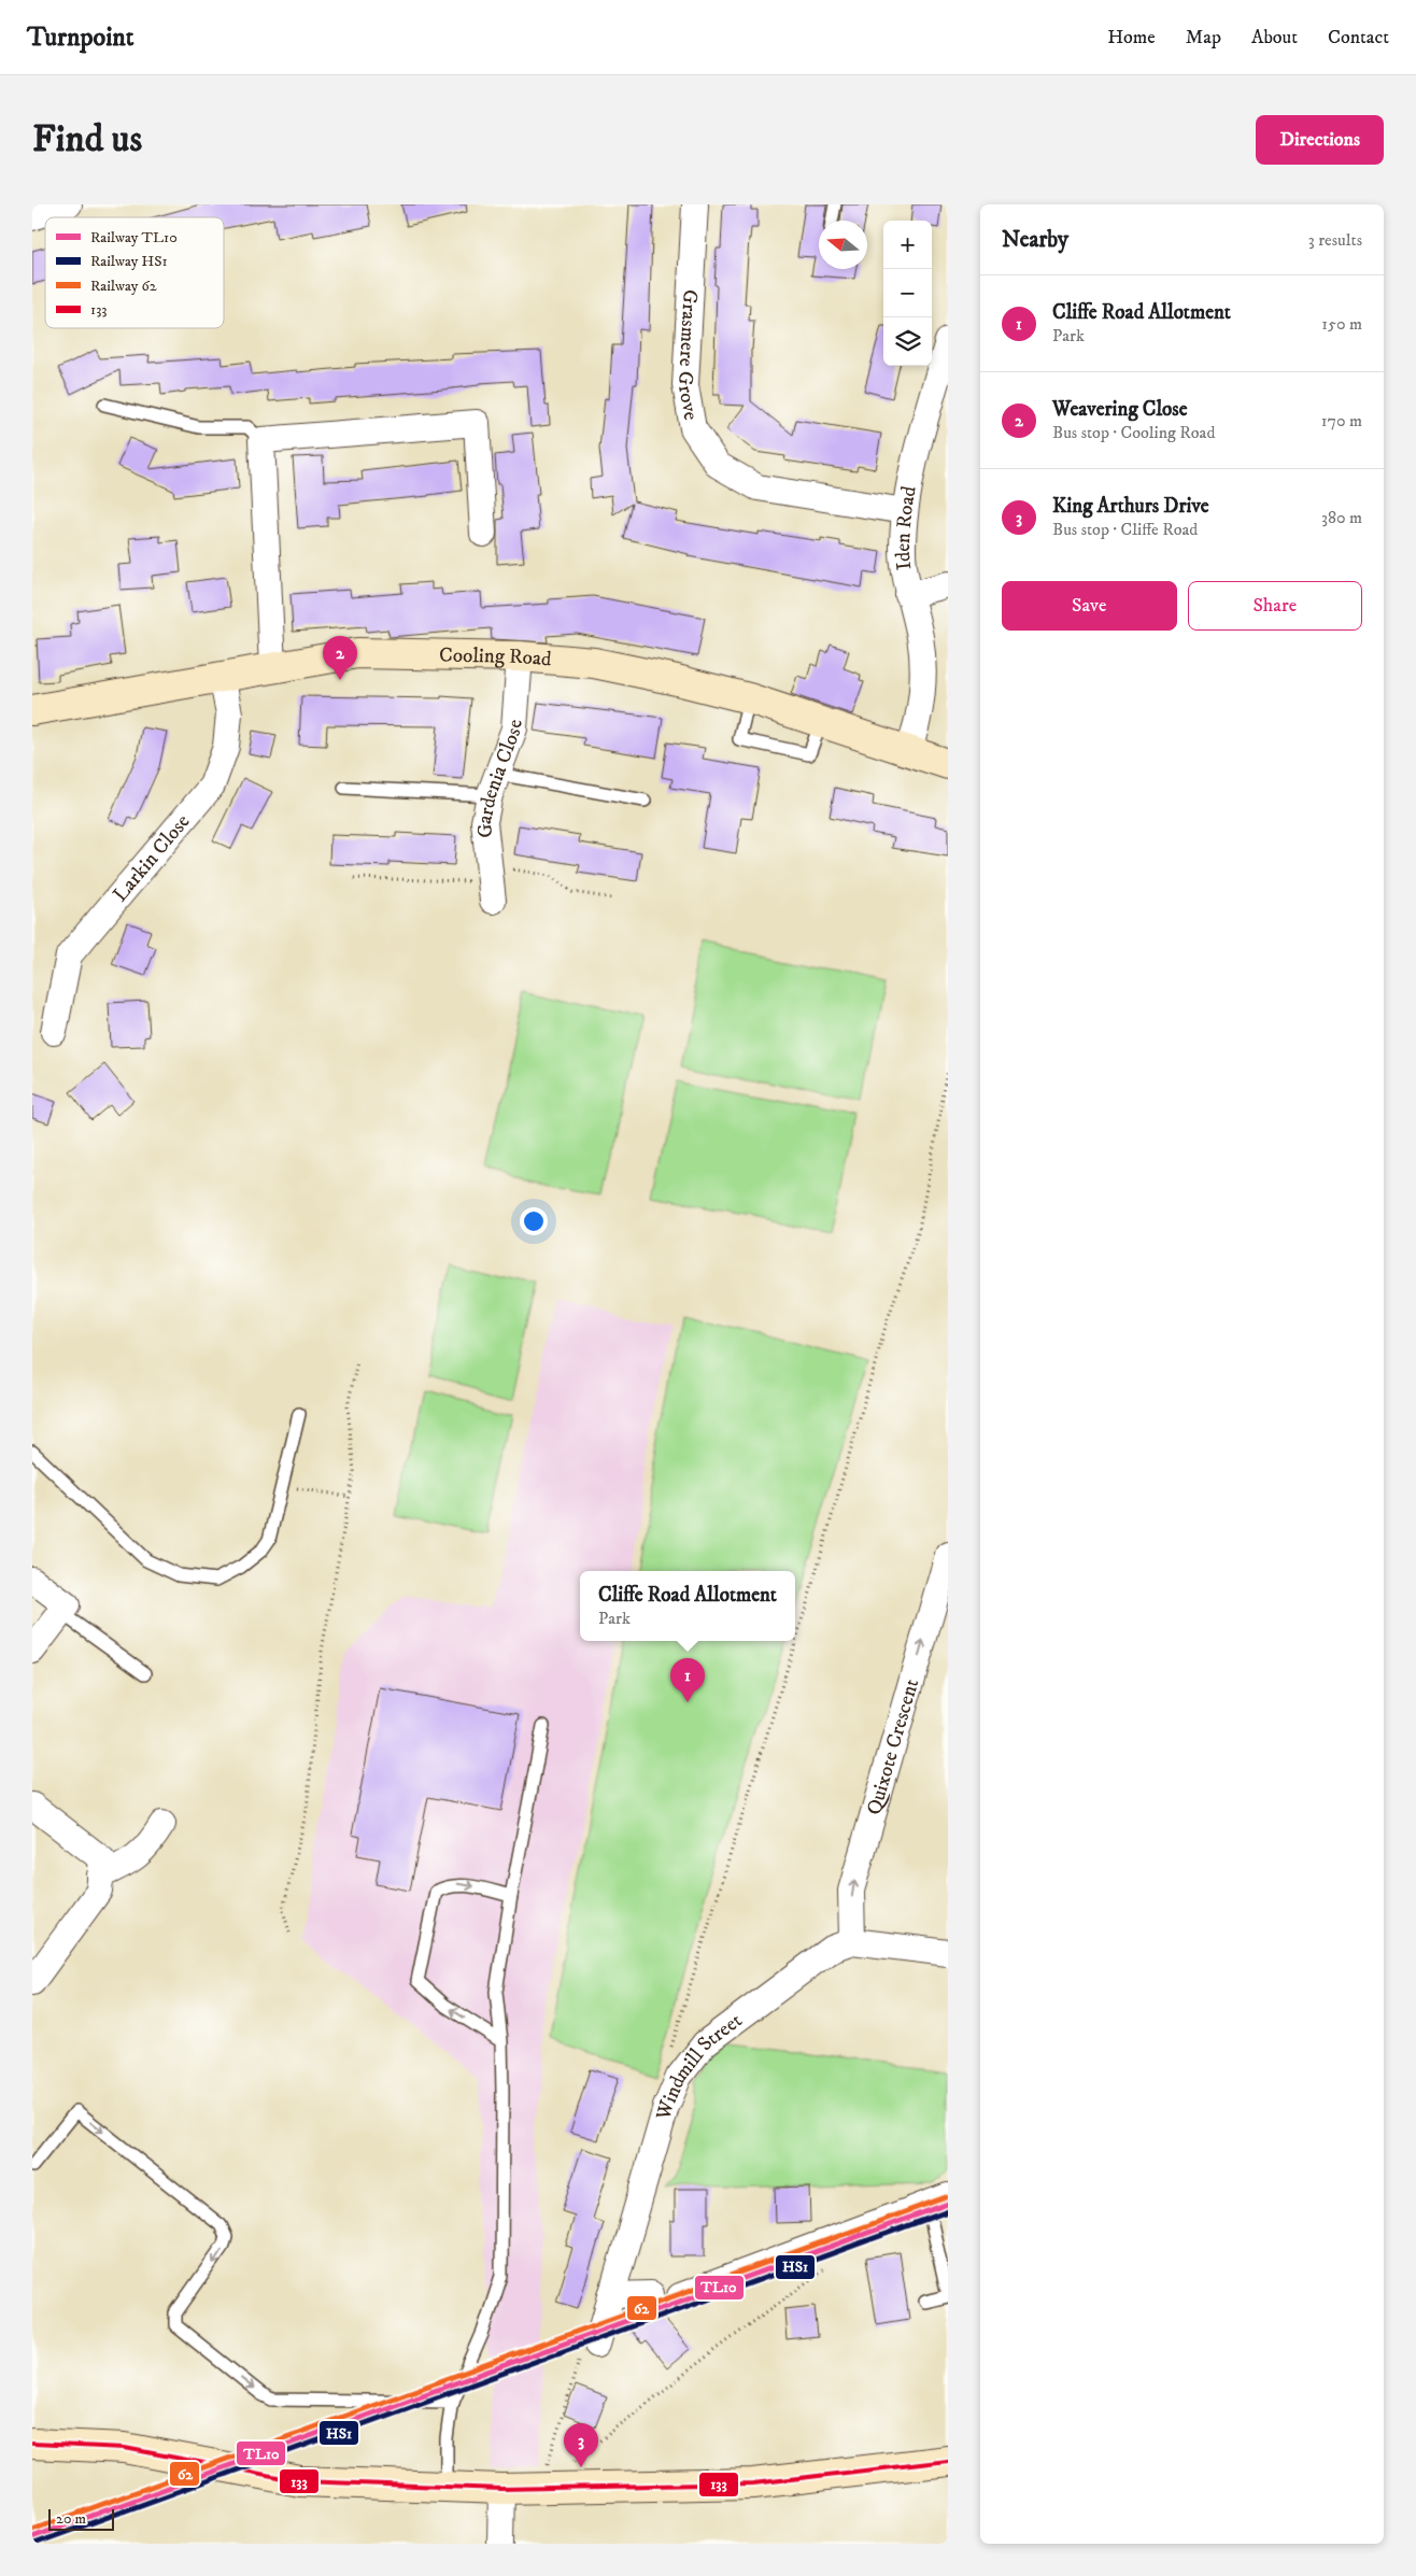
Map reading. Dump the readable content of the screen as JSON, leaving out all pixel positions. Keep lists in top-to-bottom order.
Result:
{
  "streets": {
    "main road": ["Cooling Road"],
    "street": [
      "Grasmere Grove",
      "Iden Road",
      "Gardenia Close",
      "Larkin Close",
      "Quixote Crescent",
      "Windmill Street"
    ]
  },
  "crossings": [
    ["Grasmere Grove", "Iden Road"],
    ["Iden Road", "Cooling Road"],
    ["Cooling Road", "Gardenia Close"],
    ["Cooling Road", "Larkin Close"],
    ["Quixote Crescent", "Windmill Street"]
  ],
  "one_way": ["Quixote Crescent"],
  "lines": [
    "rail line 62",
    "rail line TL10",
    "rail line HS1",
    "transit line 133"
  ],
  "legend": [
    "Railway TL10",
    "Railway HS1",
    "Railway 62",
    "133"
  ],
  "scale_bar": "20 m",
  "north": "left",
  "page": {
    "header": "Turnpoint",
    "nav": [
      "Home",
      "Map",
      "About",
      "Contact"
    ],
    "buttons": [
      "Directions",
      ["Save", "Share"]
    ],
    "title": "Find us",
    "heading": ["Nearby", "3 results"],
    "map_buttons": ["+", "−"],
    "list": [
      {
        "mark": "1",
        "name": "Cliffe Road Allotment",
        "note": "Park",
        "value": "150 m"
      },
      {
        "mark": "2",
        "name": "Weavering Close",
        "note": "Bus stop · Cooling Road",
        "value": "170 m"
      },
      {
        "mark": "3",
        "name": "King Arthurs Drive",
        "note": "Bus stop · Cliffe Road",
        "value": "380 m"
      }
    ],
    "pins": ["2", "1", "3"],
    "popup": ["Cliffe Road Allotment", "Park"],
    "scale": "20 m"
  }
}
